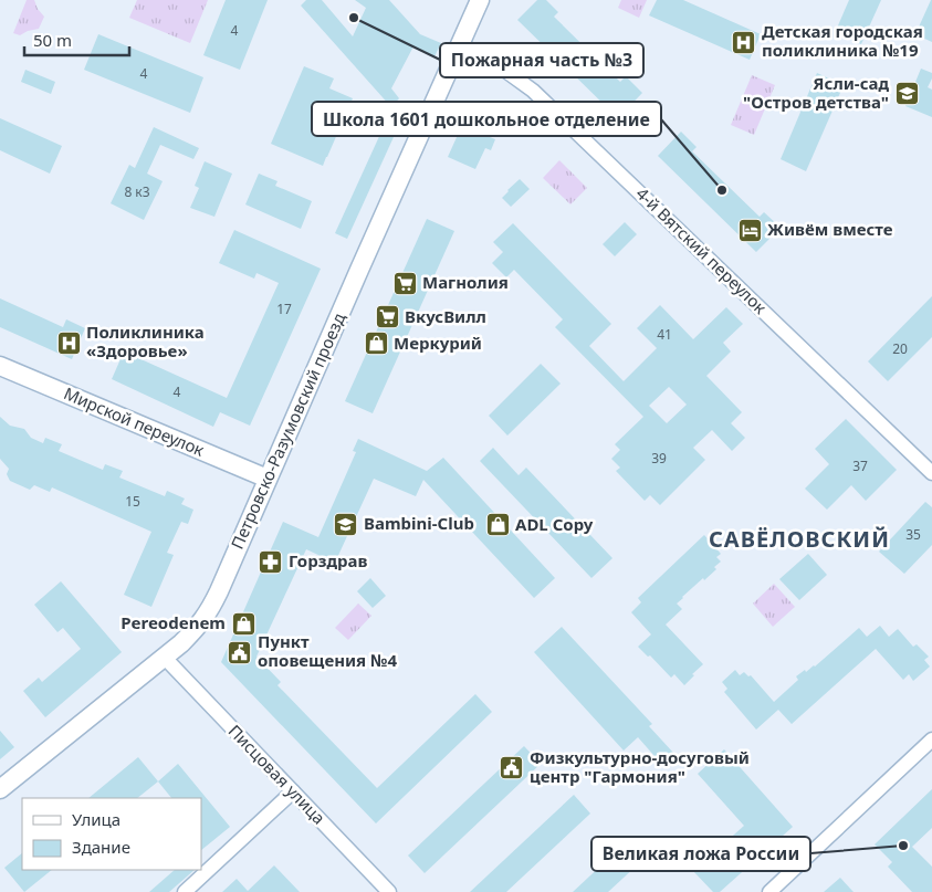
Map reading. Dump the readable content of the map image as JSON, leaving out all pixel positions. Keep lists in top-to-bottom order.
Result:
{
  "streets": {
    "street": [
      "4-й Вятский переулок",
      "Мирской переулок",
      "Петровско-Разумовский проезд",
      "Писцовая улица"
    ]
  },
  "crossings": [
    ["4-й Вятский переулок", "Петровско-Разумовский проезд"],
    ["Мирской переулок", "Петровско-Разумовский проезд"],
    ["Петровско-Разумовский проезд", "Писцовая улица"]
  ],
  "districts": ["САВЁЛОВСКИЙ"],
  "places": {
    "other": ["Пожарная часть №3", "Школа 1601 дошкольное отделение", "Великая ложа России"],
    "hospital": ["Детская городская поликлиника №19", "Поликлиника «Здоровье»"],
    "school or university": ["Ясли-сад \"Остров детства\"", "Bambini-Club"],
    "hotel": ["Живём вместе"],
    "supermarket": ["Магнолия", "ВкусВилл"],
    "shop": ["Меркурий", "ADL Copy", "Pereodenem"],
    "pharmacy": ["Горздрав"],
    "public building": ["Пункт оповещения №4", "Физкультурно-досуговый центр \"Гармония\""]
  },
  "house_numbers": [
    "4",
    "4",
    "8 к3",
    "17",
    "41",
    "20",
    "4",
    "39",
    "37",
    "15",
    "35"
  ],
  "legend": ["Улица", "Здание"],
  "scale_bar": "50 m"
}
